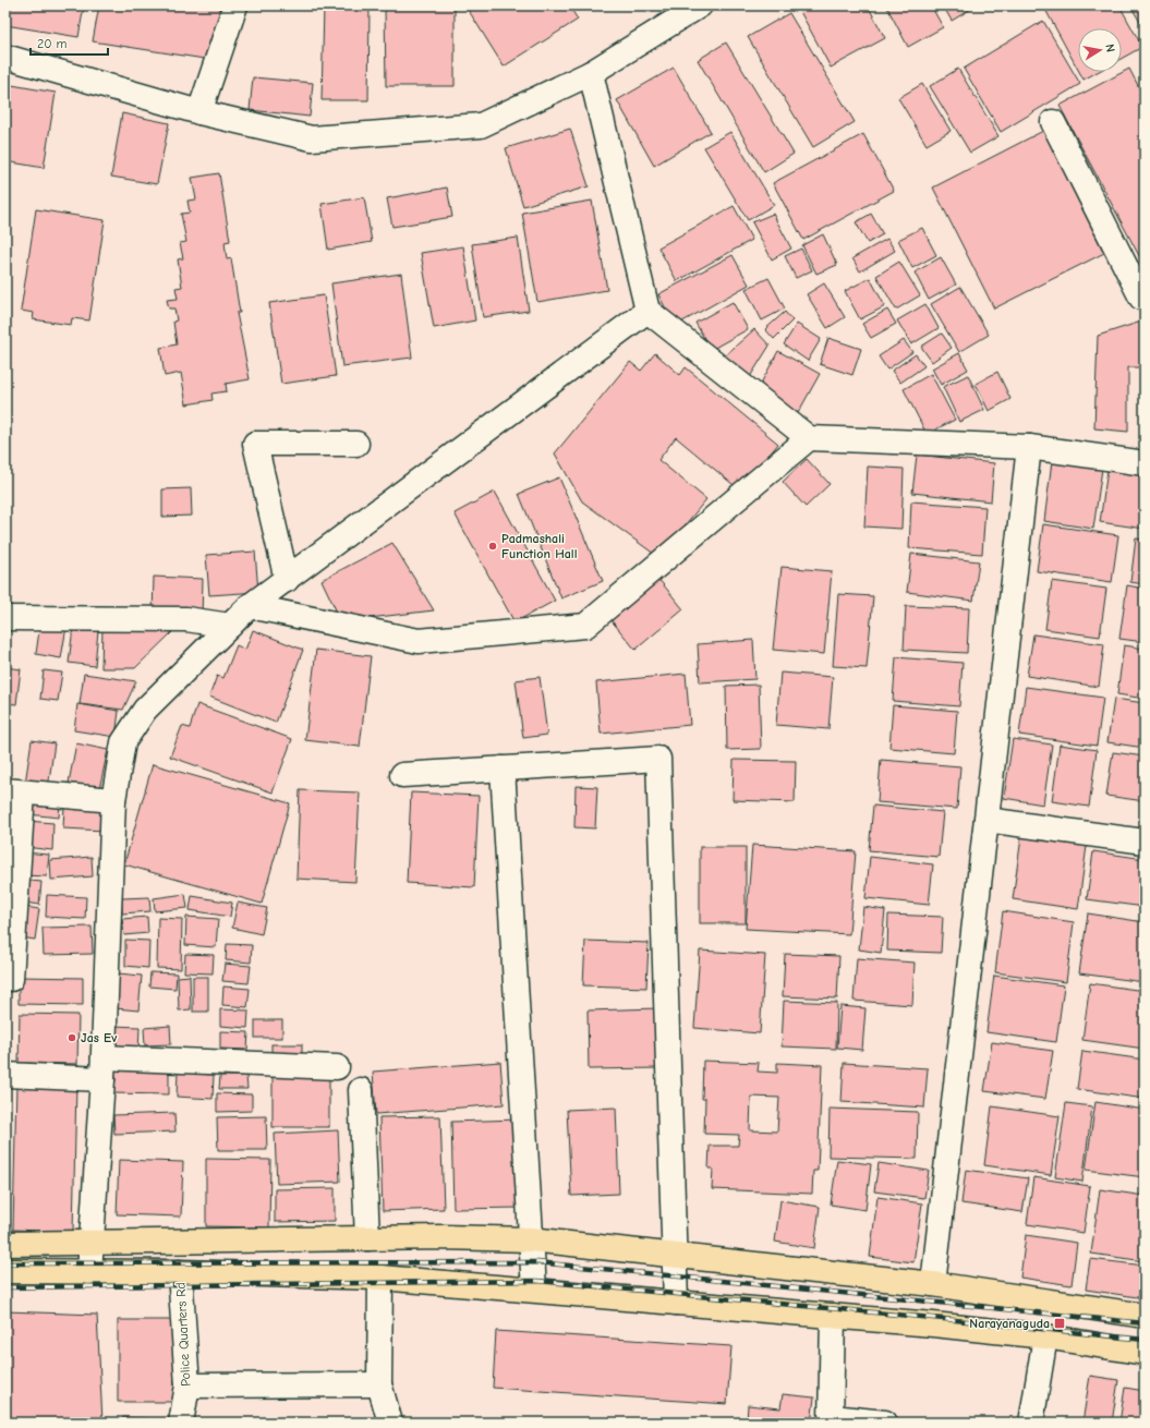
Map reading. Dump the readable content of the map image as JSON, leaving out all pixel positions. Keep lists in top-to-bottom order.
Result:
{
  "streets": {
    "street": ["Police Quarters Rd"]
  },
  "places": {
    "other": ["Padmashali Function Hall", "Jas Ev"],
    "transit": ["Narayanaguda"]
  },
  "scale_bar": "20 m",
  "north": "right"
}
